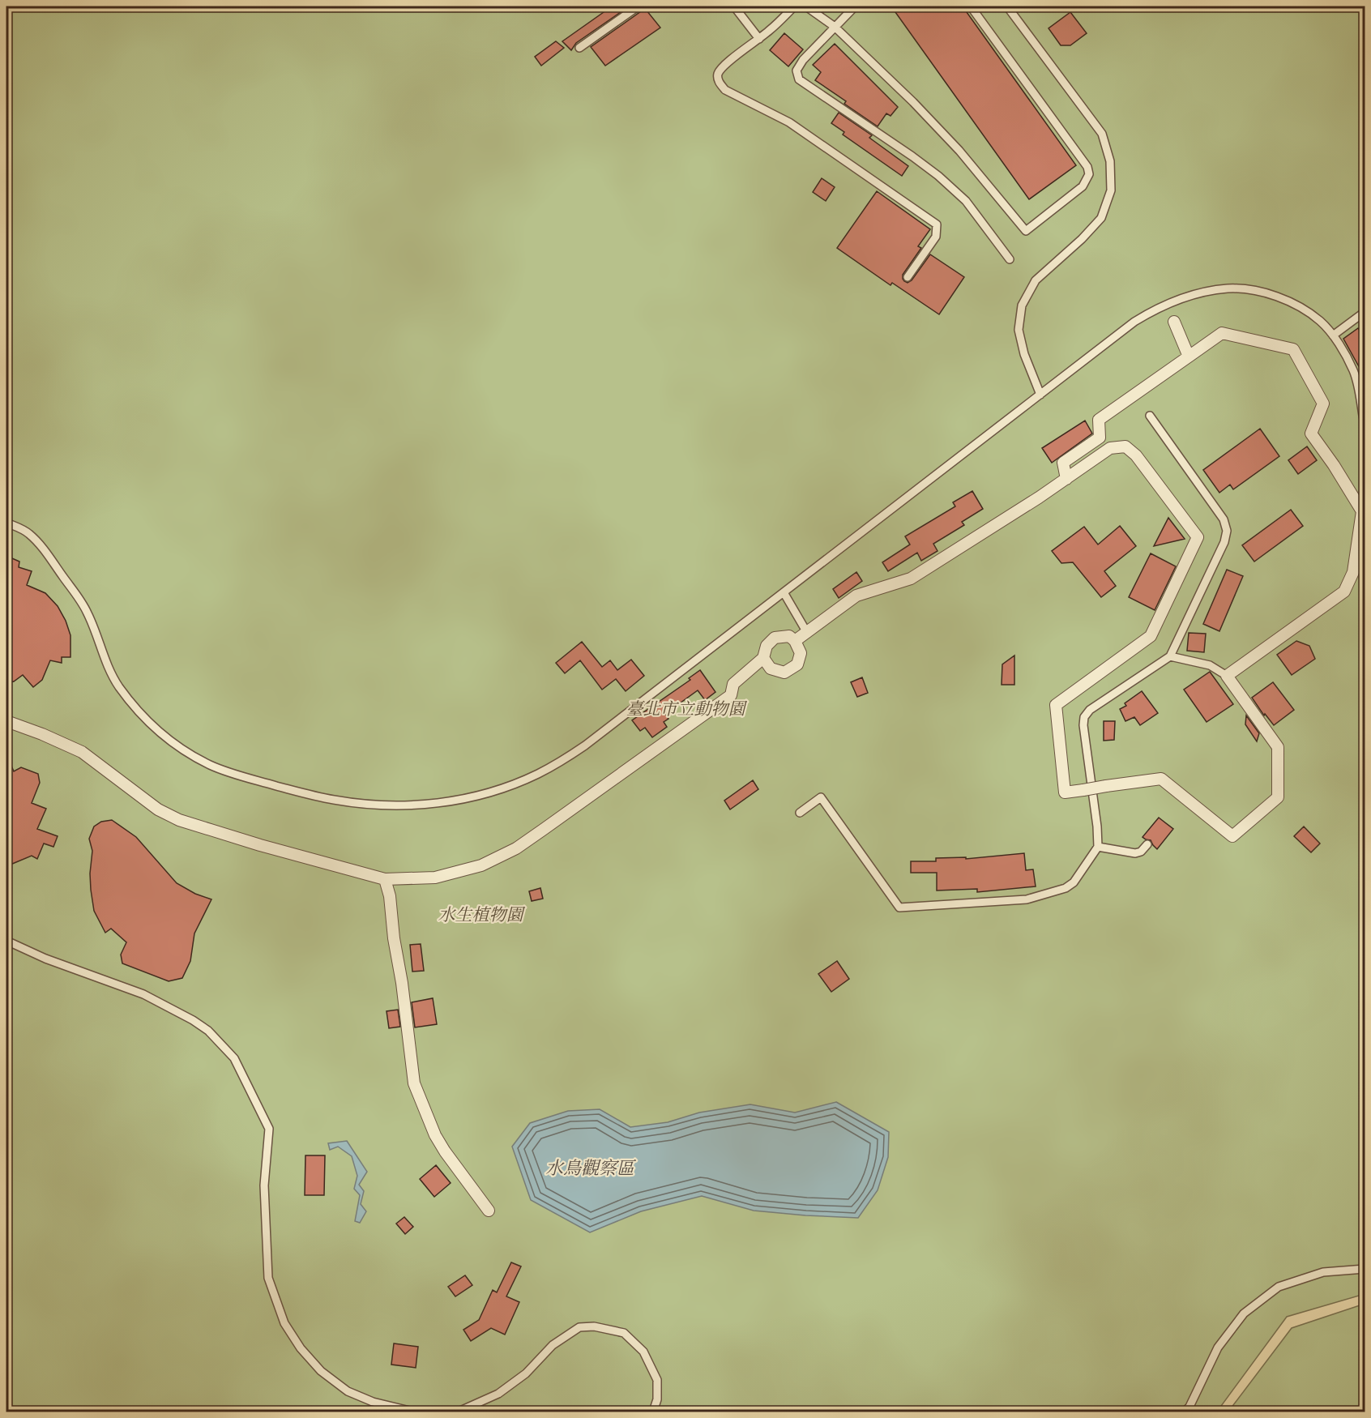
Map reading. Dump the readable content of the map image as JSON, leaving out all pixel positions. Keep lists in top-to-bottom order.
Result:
{
  "water": ["水鳥觀察區"],
  "parks": ["臺北市立動物園", "水生植物園"]
}
